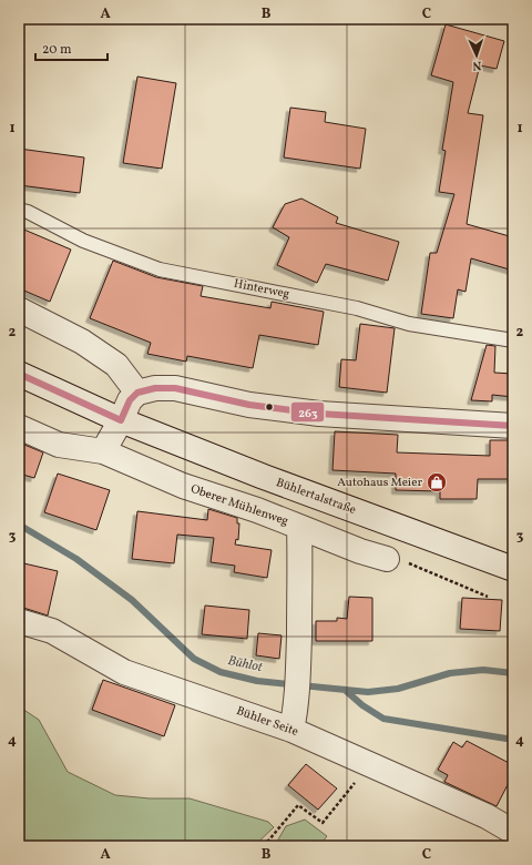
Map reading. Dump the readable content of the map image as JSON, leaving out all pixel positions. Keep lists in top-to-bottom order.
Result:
{
  "streets": {
    "street": ["Bühlertalstraße", "Oberer Mühlenweg", "Bühler Seite"],
    "lane": ["Hinterweg"]
  },
  "crossings": [
    ["Oberer Mühlenweg", "Bühler Seite"]
  ],
  "water": ["Bühlot"],
  "places": {
    "shop": ["Autohaus Meier"]
  },
  "lines": ["transit line 263"],
  "scale_bar": "20 m",
  "north": "bottom",
  "grid": {
    "columns": ["A", "B", "C"],
    "rows": [
      "1",
      "2",
      "3",
      "4"
    ]
  }
}
